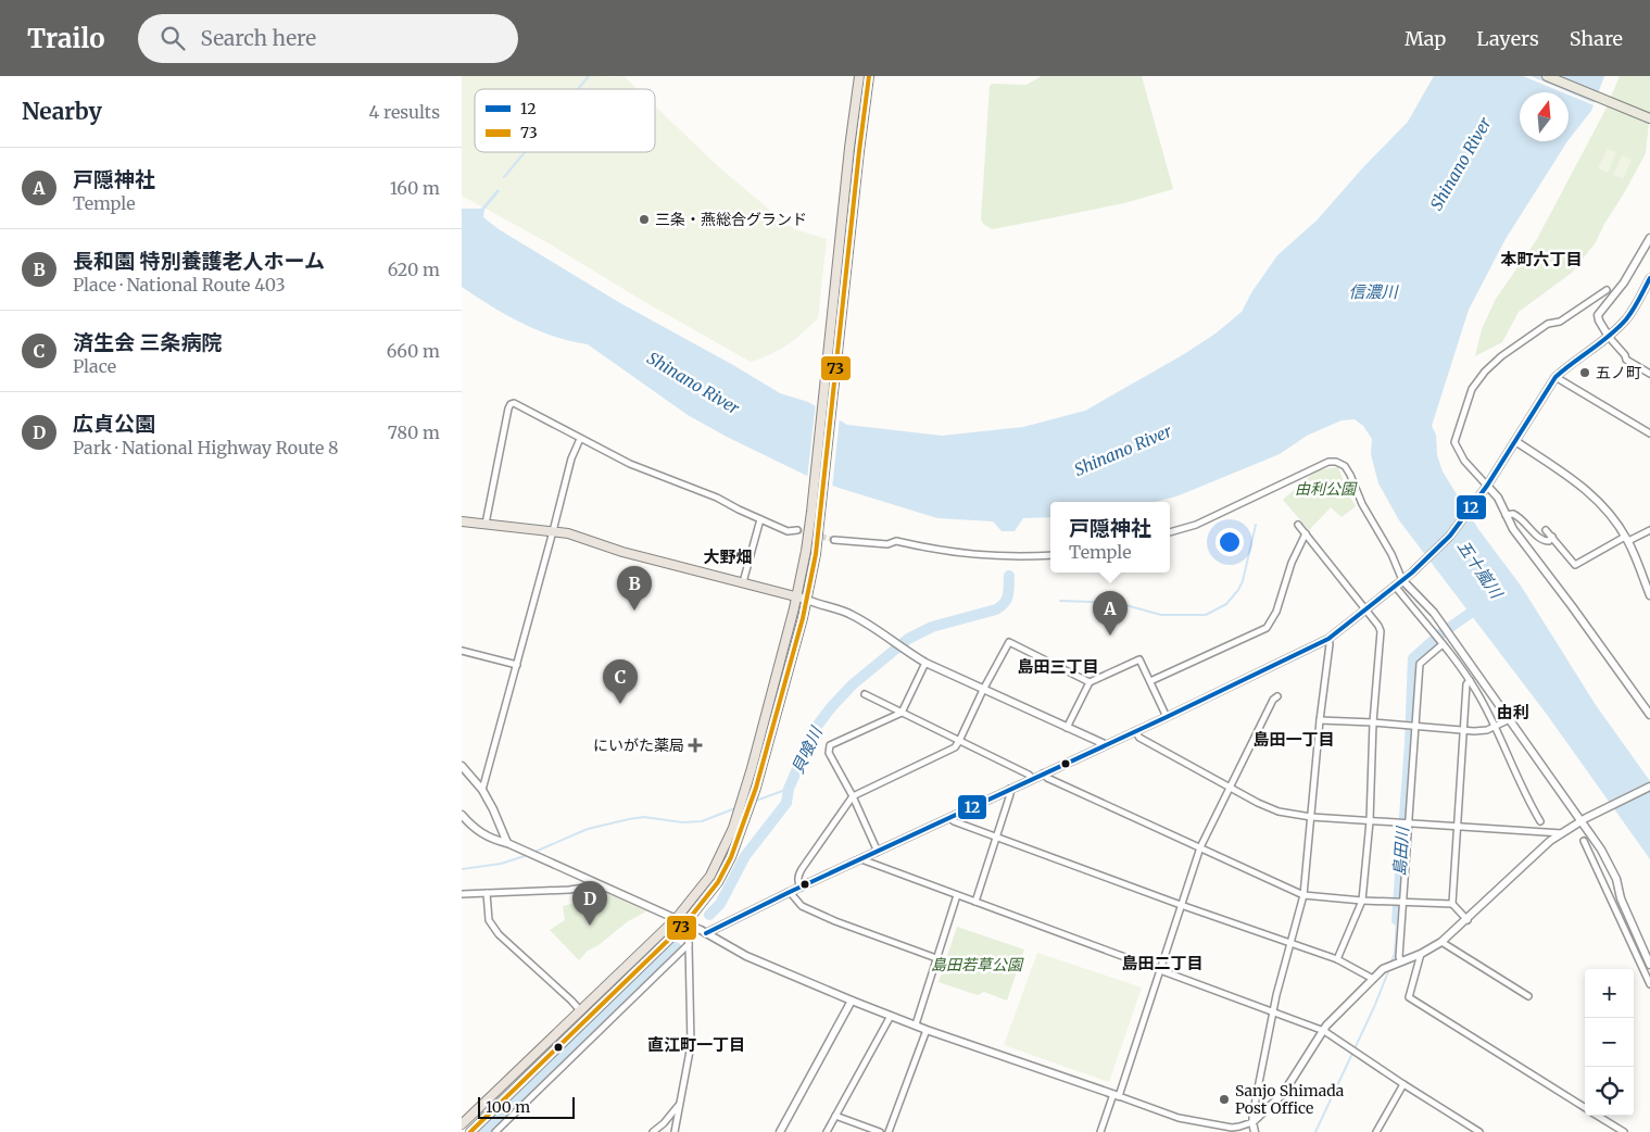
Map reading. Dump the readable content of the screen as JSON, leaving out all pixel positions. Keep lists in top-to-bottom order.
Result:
{
  "districts": [
    "本町六丁目",
    "大野畑",
    "島田三丁目",
    "由利",
    "島田一丁目",
    "島田二丁目",
    "直江町一丁目"
  ],
  "water": [
    "Shinano River",
    "信濃川",
    "五十嵐川",
    "貝喰川",
    "島田川"
  ],
  "parks": ["由利公園", "島田若草公園"],
  "places": {
    "other": ["三条・燕総合グランド", "五ノ町", "Sanjo Shimada Post Office"],
    "health": ["にいがた薬局"]
  },
  "lines": ["transit line 73", "transit line 12"],
  "legend": ["12", "73"],
  "scale_bar": "100 m",
  "north": "top",
  "page": {
    "header": "Trailo",
    "search": "Search here",
    "nav": ["Map", "Layers", "Share"],
    "heading": ["Nearby", "4 results"],
    "list": [
      {
        "mark": "A",
        "name": "戸隠神社",
        "note": "Temple",
        "value": "160 m"
      },
      {
        "mark": "B",
        "name": "長和園 特別養護老人ホーム",
        "note": "Place · National Route 403",
        "value": "620 m"
      },
      {
        "mark": "C",
        "name": "済生会 三条病院",
        "note": "Place",
        "value": "660 m"
      },
      {
        "mark": "D",
        "name": "広貞公園",
        "note": "Park · National Highway Route 8",
        "value": "780 m"
      }
    ],
    "popup": ["戸隠神社", "Temple"],
    "pins": [
      "B",
      "A",
      "C",
      "D"
    ],
    "map_buttons": ["+", "−"],
    "scale": "100 m"
  }
}
